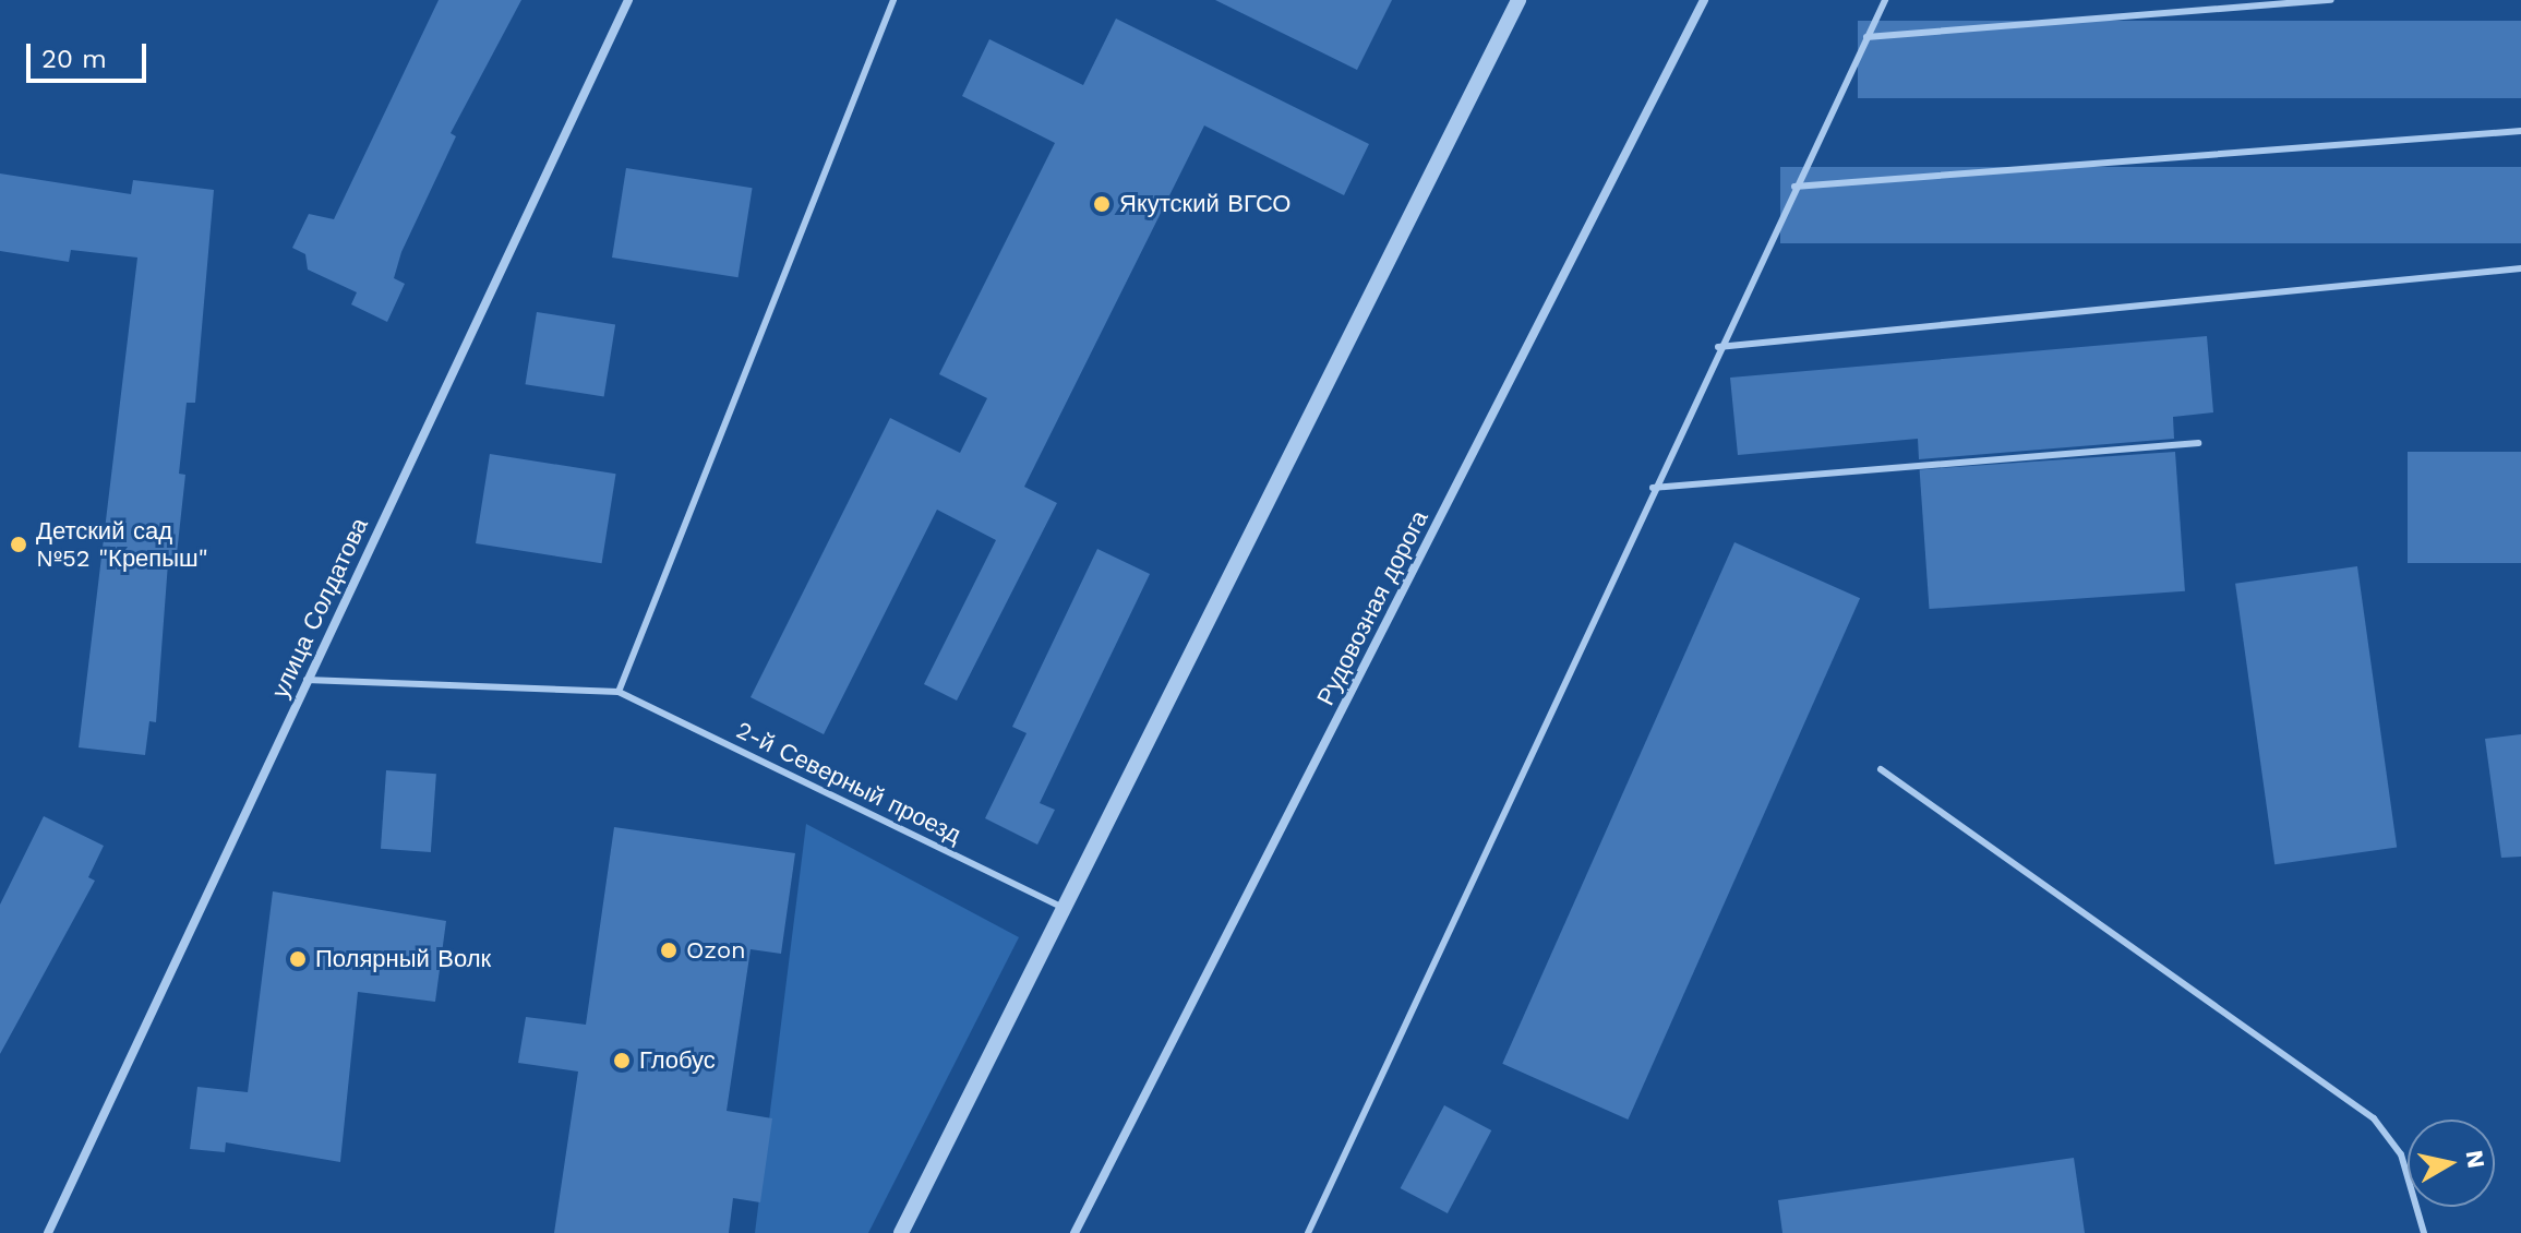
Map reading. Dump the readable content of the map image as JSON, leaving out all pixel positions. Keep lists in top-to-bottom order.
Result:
{
  "streets": {
    "street": ["улица Солдатова", "Рудовозная дорога"],
    "lane": ["2-й Северный проезд"]
  },
  "places": [
    "Якутский ВГСО",
    "Детский сад №52 \"Крепыш\"",
    "Ozon",
    "Полярный Волк",
    "Глобус"
  ],
  "scale_bar": "20 m",
  "north": "right"
}
